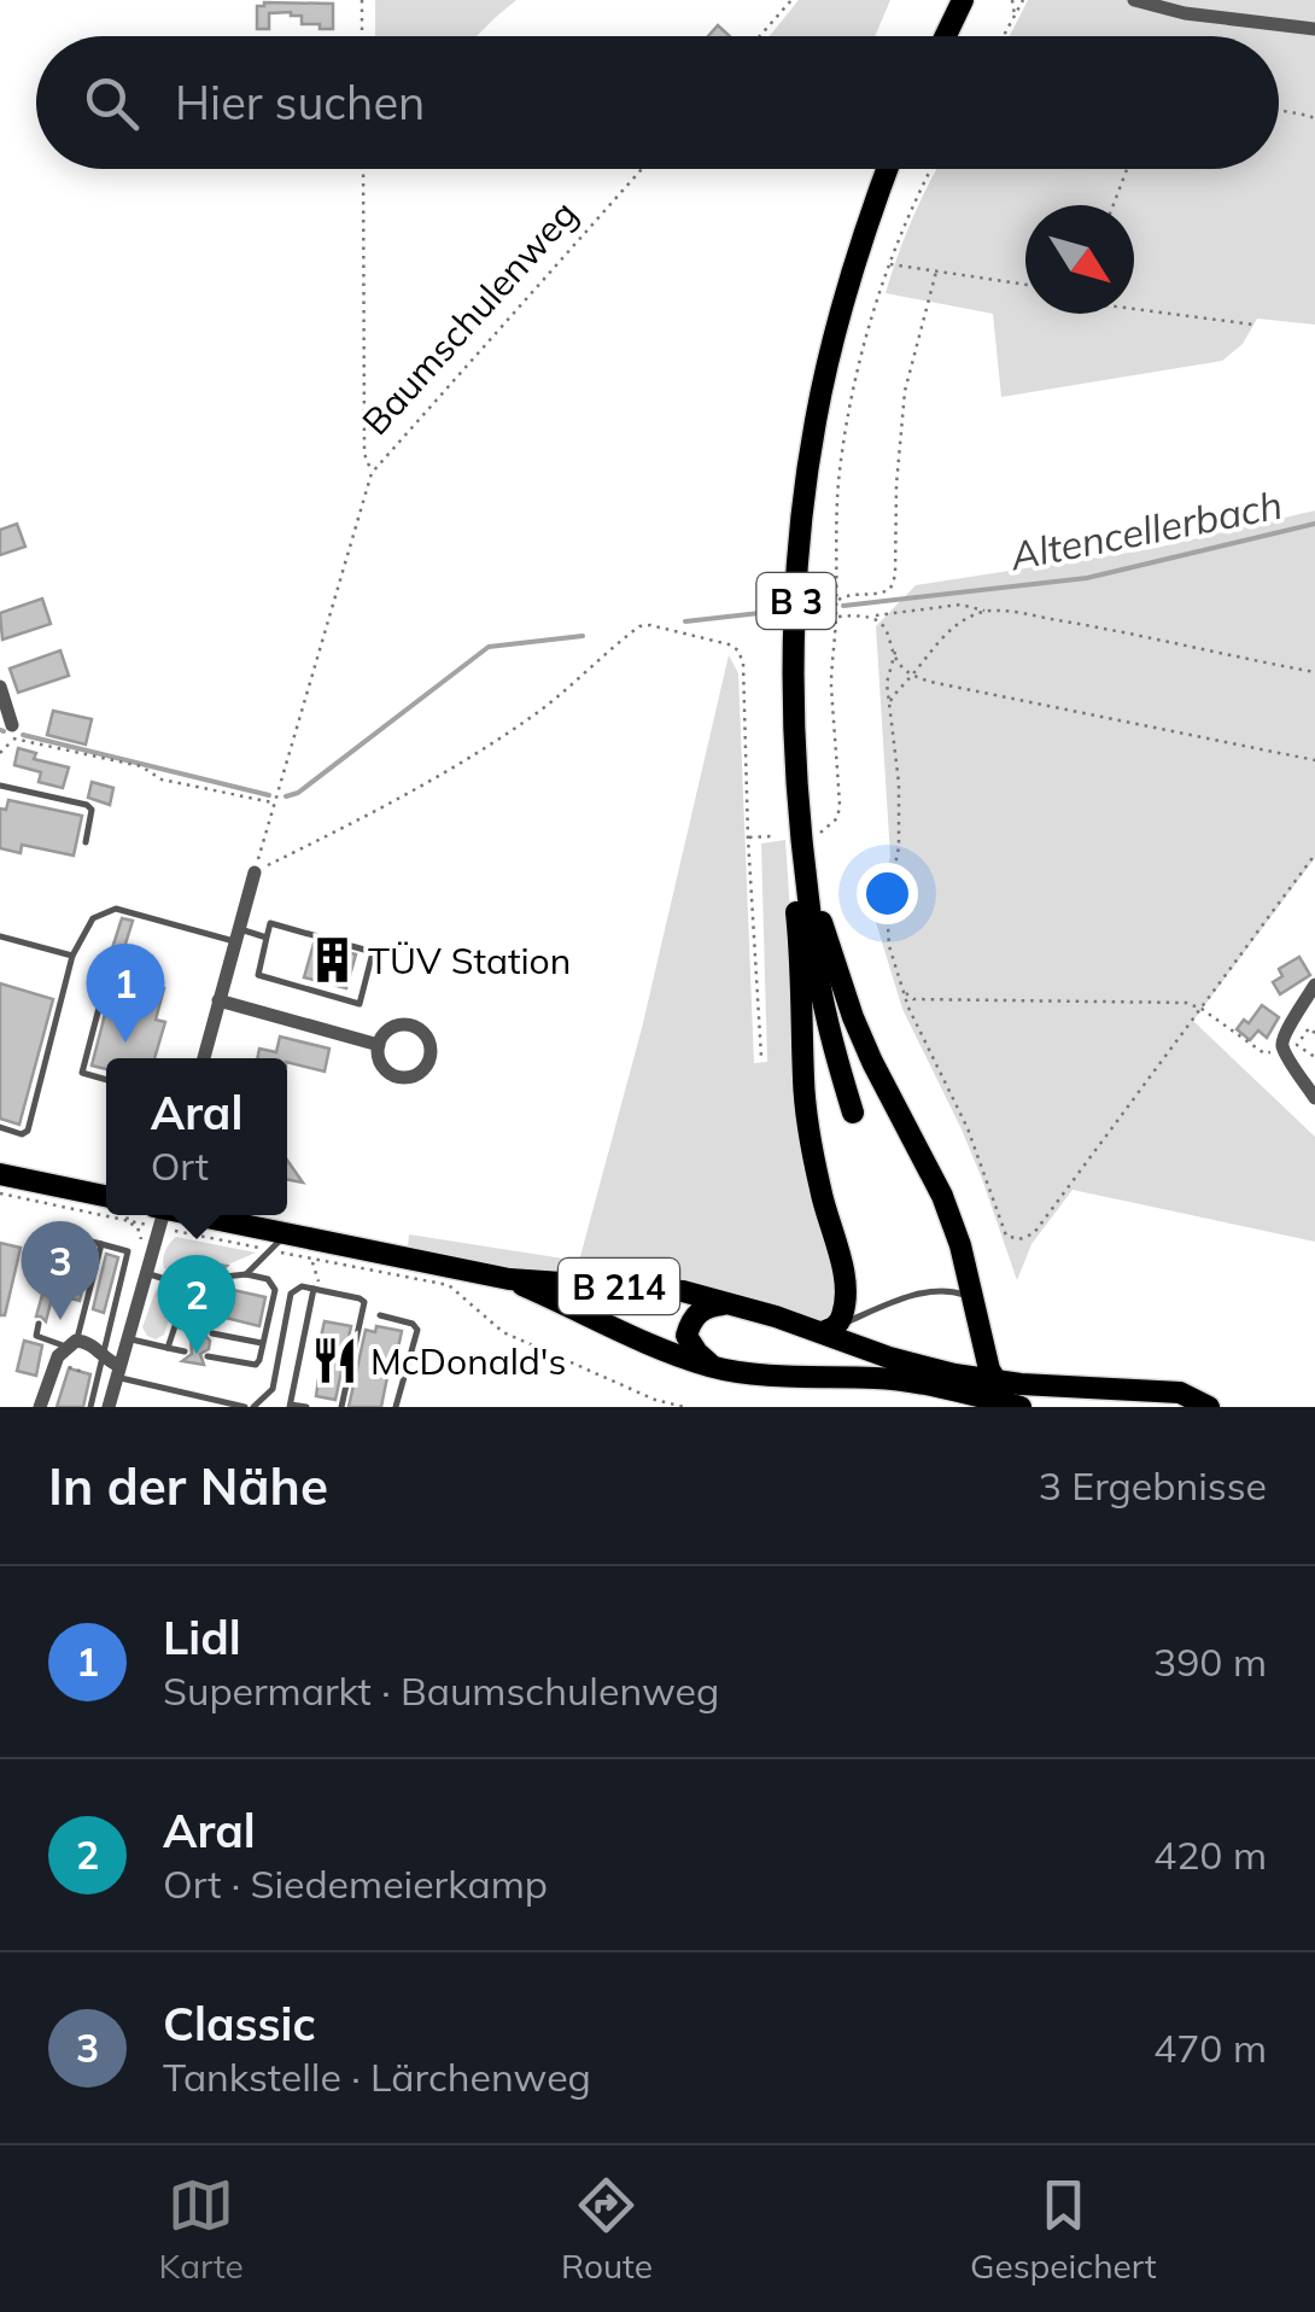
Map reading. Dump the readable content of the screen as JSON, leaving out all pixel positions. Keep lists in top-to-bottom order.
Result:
{
  "streets": {
    "main road": ["B 3", "B 214"],
    "path": ["Baumschulenweg"]
  },
  "water": ["Altencellerbach"],
  "places": {
    "building": ["TÜV Station"],
    "restaurant": ["McDonald's"]
  },
  "north": "bottom right",
  "page": {
    "search": "Hier suchen",
    "pins": ["1", "3", "2"],
    "popup": ["Aral", "Ort"],
    "heading": ["In der Nähe", "3 Ergebnisse"],
    "list": [
      {
        "mark": "1",
        "name": "Lidl",
        "note": "Supermarkt · Baumschulenweg",
        "value": "390 m"
      },
      {
        "mark": "2",
        "name": "Aral",
        "note": "Ort · Siedemeierkamp",
        "value": "420 m"
      },
      {
        "mark": "3",
        "name": "Classic",
        "note": "Tankstelle · Lärchenweg",
        "value": "470 m"
      }
    ],
    "nav": ["Karte", "Route", "Gespeichert"]
  }
}
